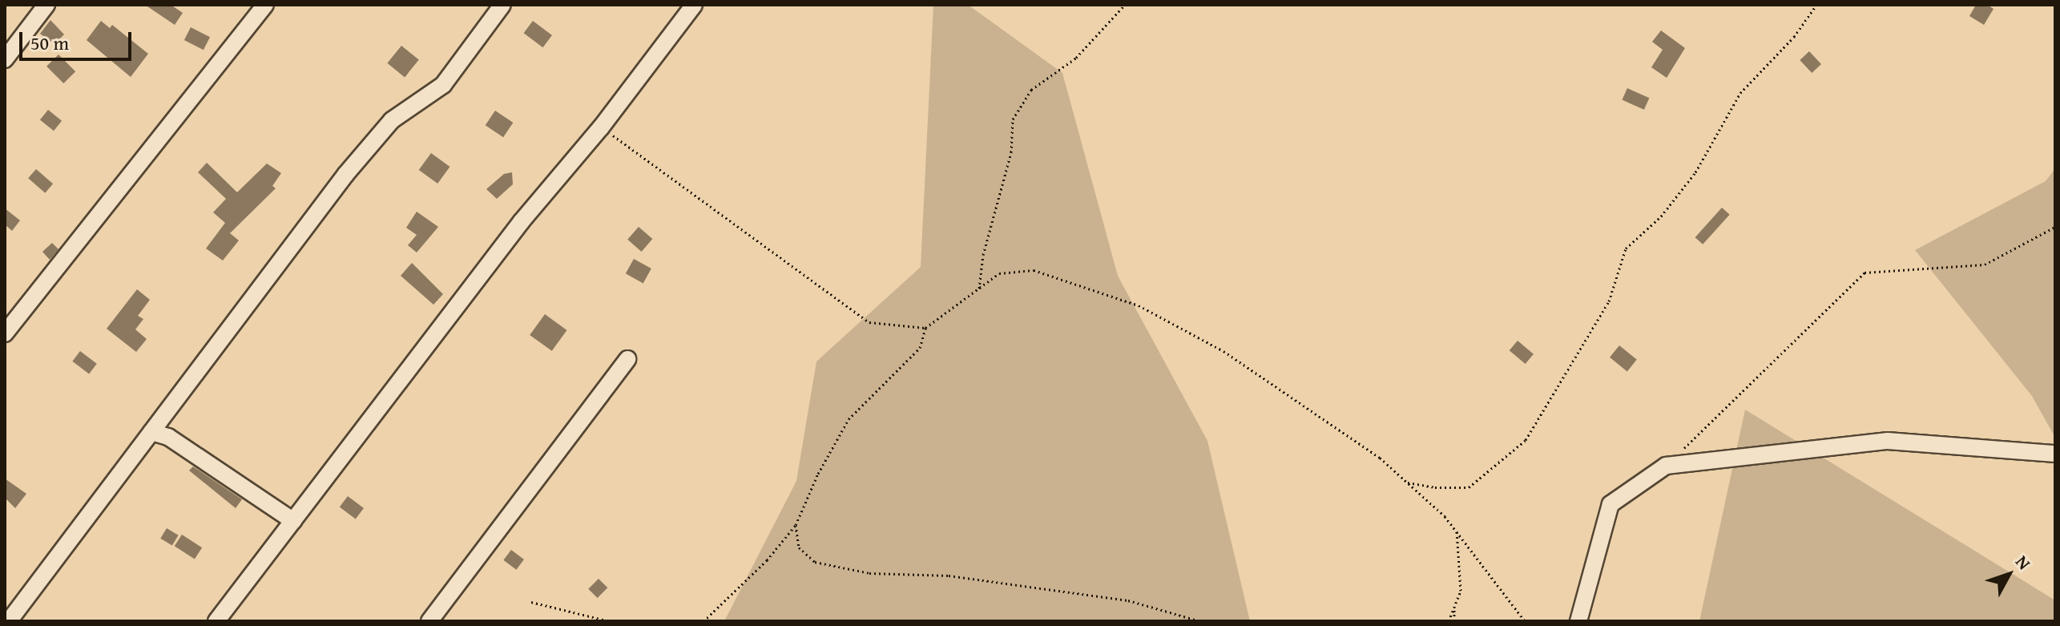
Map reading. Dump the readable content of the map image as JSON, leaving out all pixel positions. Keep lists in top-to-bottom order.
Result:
{
  "scale_bar": "50 m",
  "north": "top right"
}
